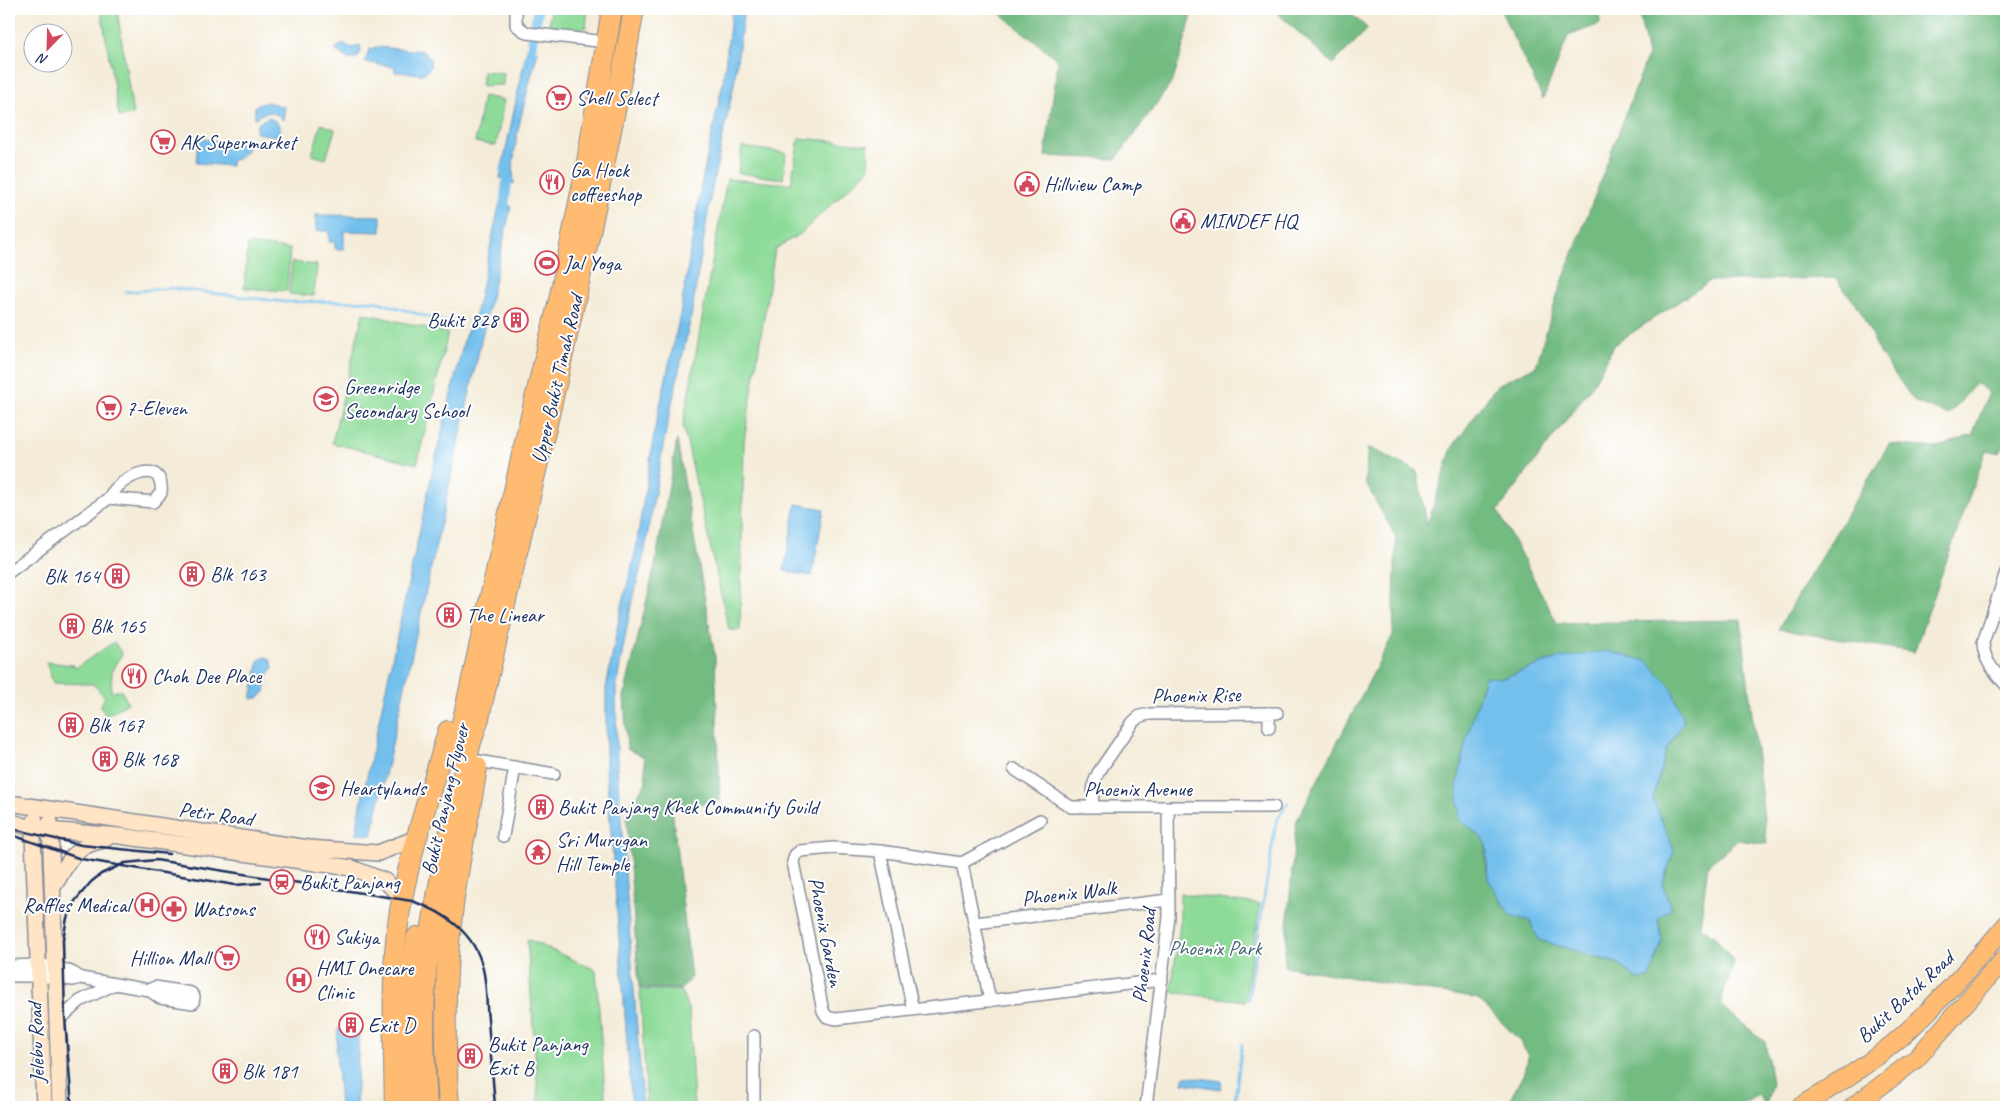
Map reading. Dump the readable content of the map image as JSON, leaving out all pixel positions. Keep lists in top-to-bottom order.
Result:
{
  "streets": {
    "highway": ["Upper Bukit Timah Road", "Bukit Panjang Flyover"],
    "main road": ["Petir Road", "Bukit Batok Road", "Jelebu Road"],
    "street": [
      "Phoenix Rise",
      "Phoenix Avenue",
      "Phoenix Walk",
      "Phoenix Garden",
      "Phoenix Road"
    ]
  },
  "crossings": [
    ["Upper Bukit Timah Road", "Bukit Panjang Flyover"],
    ["Phoenix Rise", "Phoenix Avenue"],
    ["Phoenix Avenue", "Phoenix Road"],
    ["Petir Road", "Jelebu Road"],
    ["Phoenix Walk", "Phoenix Road"],
    ["Phoenix Garden", "Phoenix Road"]
  ],
  "parks": ["Phoenix Park"],
  "places": {
    "supermarket": [
      "Shell Select",
      "AK Supermarket",
      "7-Eleven",
      "Hillion Mall"
    ],
    "restaurant": ["Ga Hock coffeeshop", "Choh Dee Place", "Sukiya"],
    "public building": ["Hillview Camp", "MINDEF HQ"],
    "sports": ["Jal Yoga"],
    "building": [
      "Bukit 828",
      "Blk 163",
      "Blk 164",
      "The Linear",
      "Blk 165",
      "Blk 167",
      "Blk 168",
      "Bukit Panjang Khek Community Guild",
      "Exit D",
      "Bukit Panjang Exit B",
      "Blk 181"
    ],
    "school or university": ["Greenridge Secondary School", "Heartylands"],
    "temple": ["Sri Murugan Hill Temple"],
    "station": ["Bukit Panjang"],
    "hospital": ["Raffles Medical", "HMI Onecare Clinic"],
    "pharmacy": ["Watsons"]
  },
  "north": "bottom left"
}
